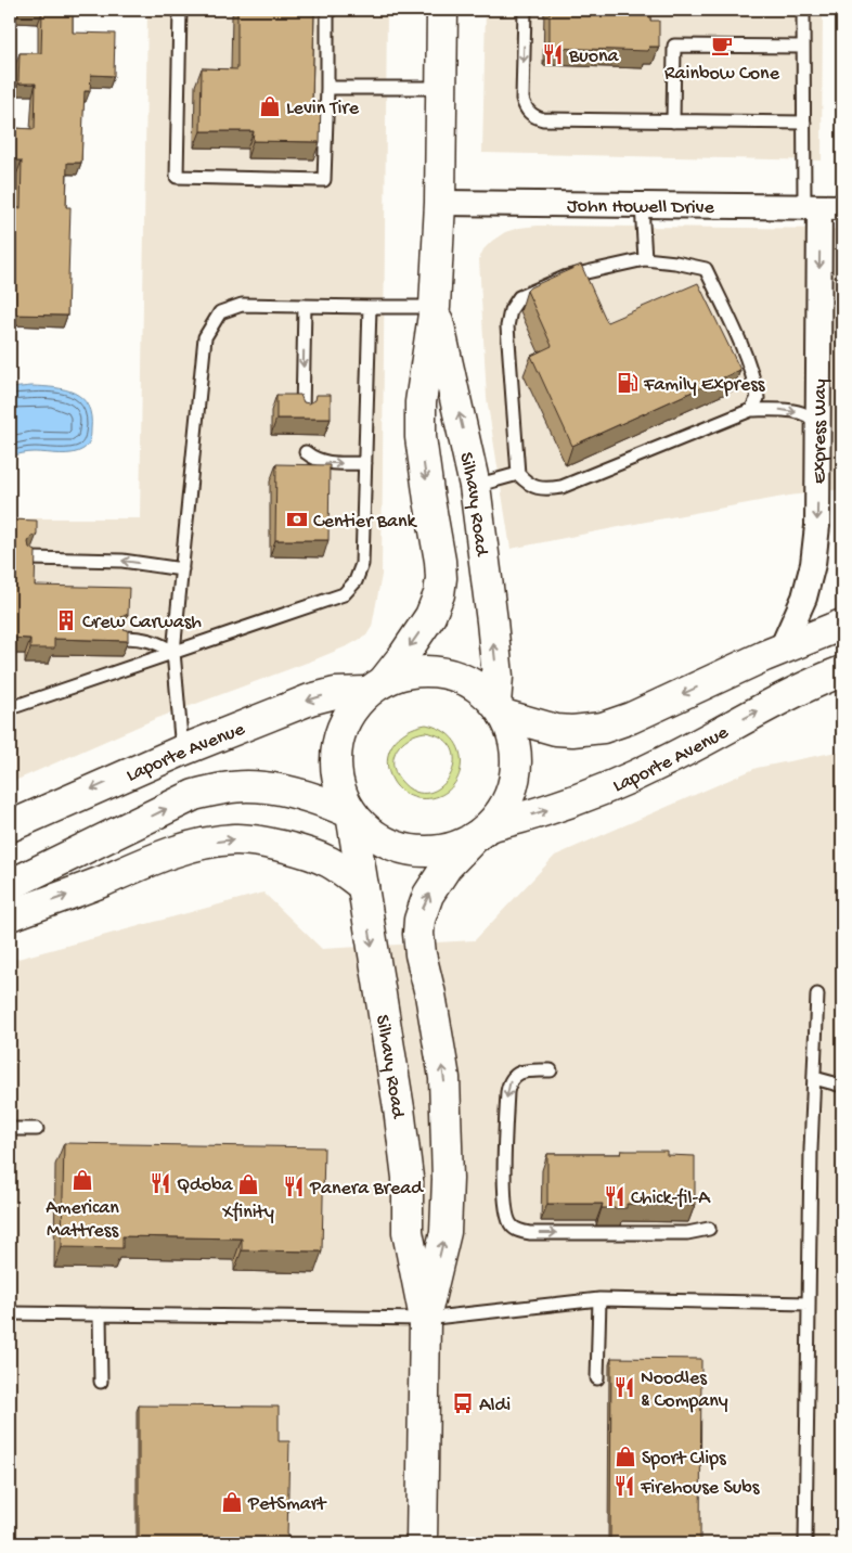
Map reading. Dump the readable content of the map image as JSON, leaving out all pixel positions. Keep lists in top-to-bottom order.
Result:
{
  "streets": {
    "main road": ["Silhavy Road", "Laporte Avenue"],
    "street": ["John Howell Drive", "Express Way"]
  },
  "crossings": [
    ["John Howell Drive", "Express Way"],
    ["John Howell Drive", "Silhavy Road"],
    ["Silhavy Road", "Laporte Avenue"]
  ],
  "one_way": ["Express Way"],
  "places": {
    "cafe": ["Rainbow Cone"],
    "restaurant": [
      "Buona",
      "Qdoba",
      "Panera Bread",
      "Chick-fil-A",
      "Noodles & Company",
      "Firehouse Subs"
    ],
    "shop": [
      "Levin Tire",
      "American Mattress",
      "Xfinity",
      "Sport Clips",
      "PetSmart"
    ],
    "fuel station": ["Family Express"],
    "bank": ["Centier Bank"],
    "building": ["Crew Carwash"],
    "bus stop": ["Aldi"]
  }
}
